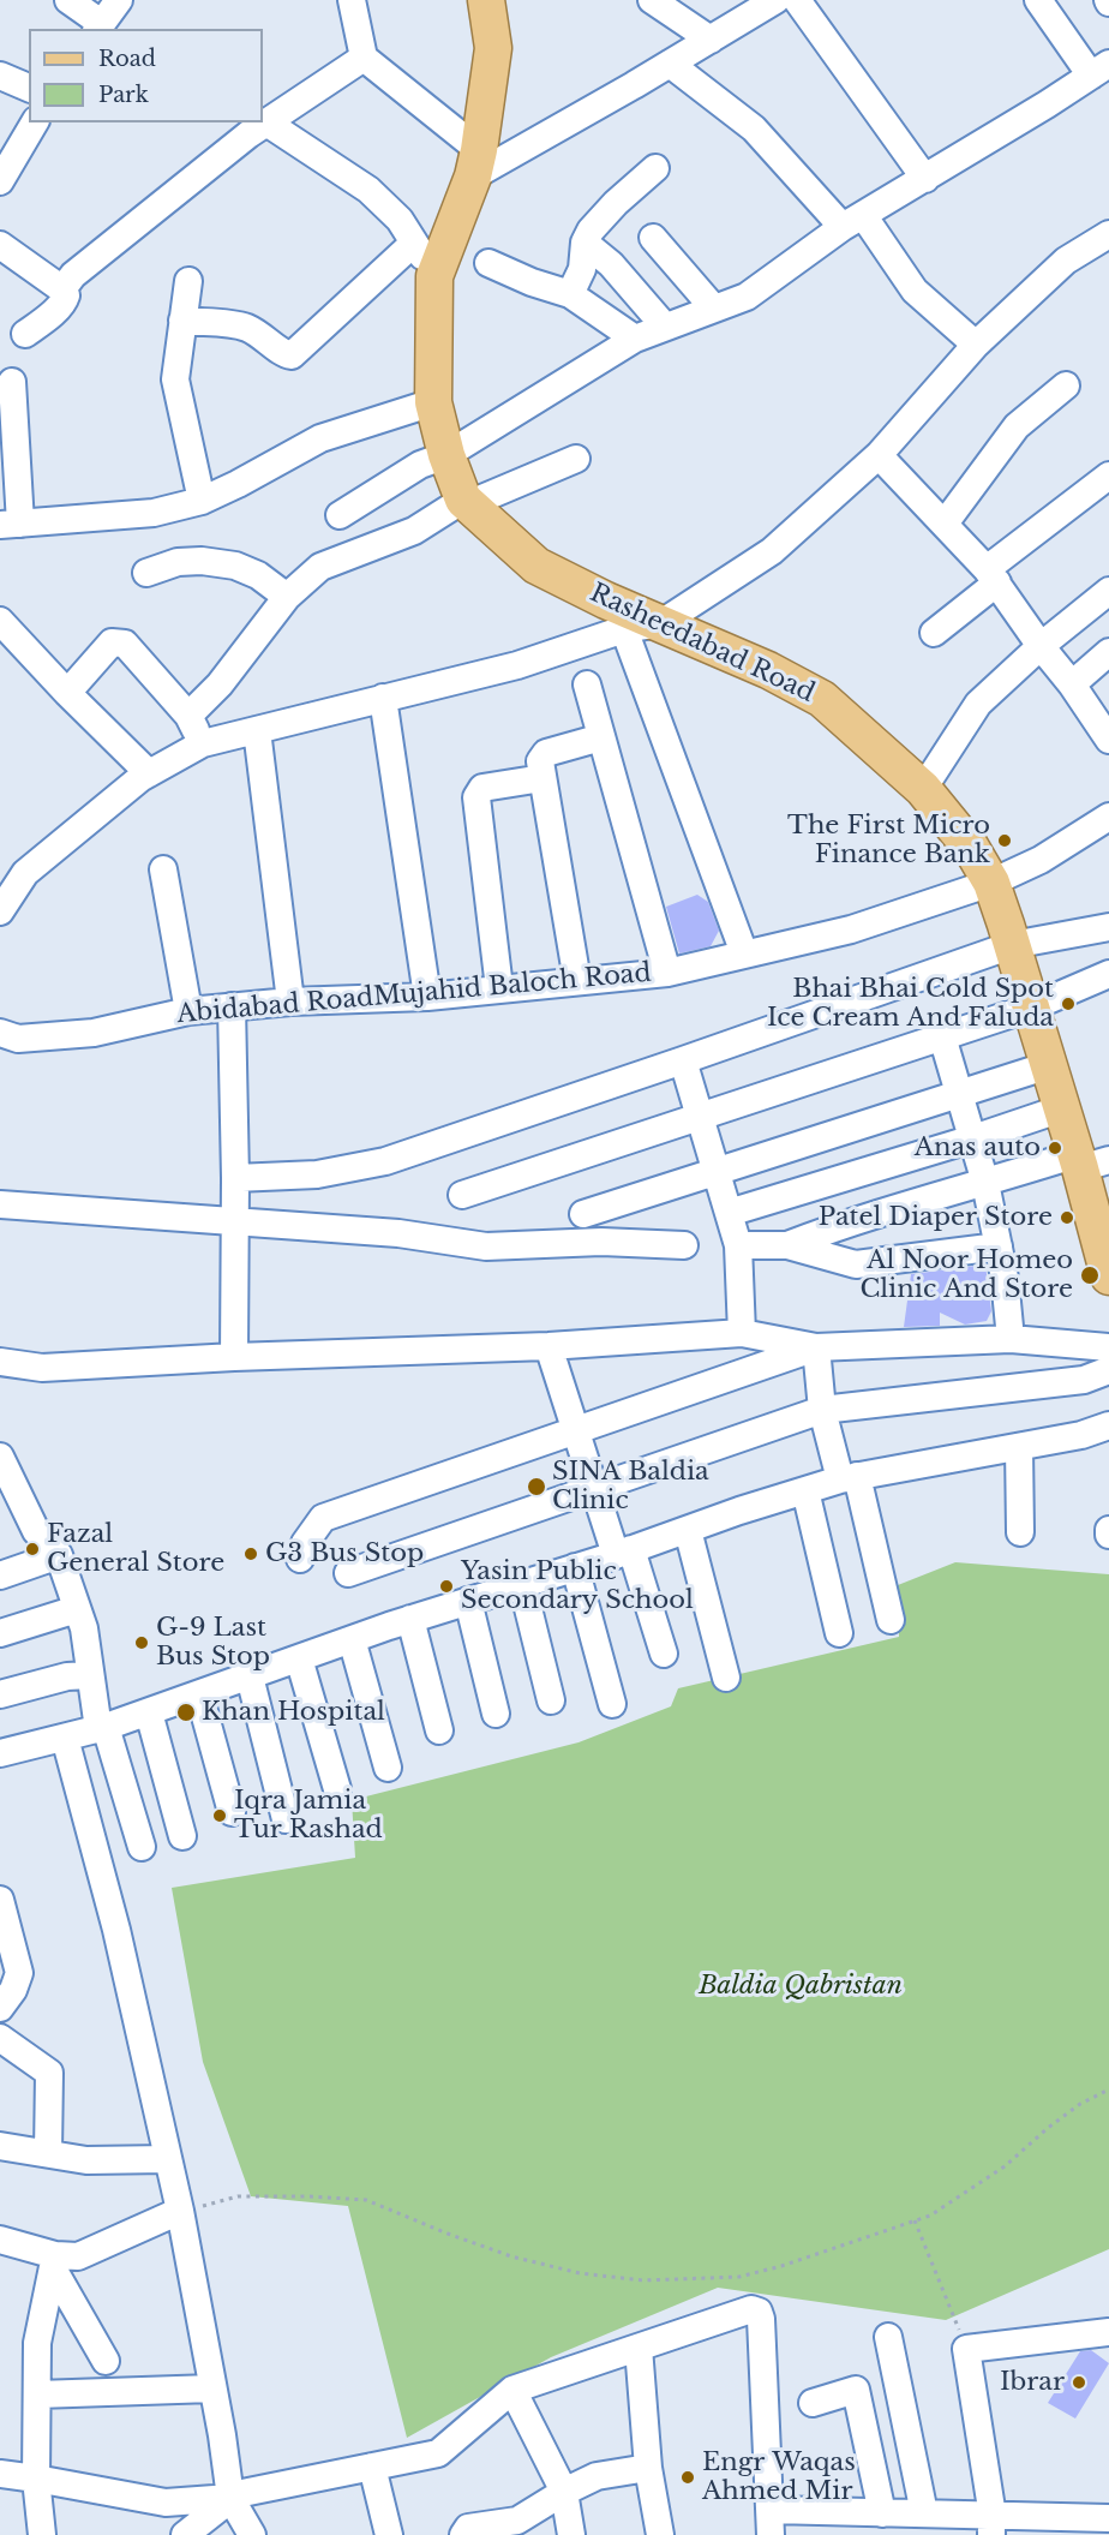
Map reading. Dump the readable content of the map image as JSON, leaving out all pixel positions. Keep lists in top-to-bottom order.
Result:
{
  "streets": {
    "main road": ["Rasheedabad Road"],
    "street": ["Abidabad RoadMujahid Baloch Road"]
  },
  "crossings": [
    ["Rasheedabad Road", "Abidabad RoadMujahid Baloch Road"]
  ],
  "parks": ["Baldia Qabristan"],
  "places": [
    "The First Micro Finance Bank",
    "Bhai Bhai Cold Spot Ice Cream And Faluda",
    "Anas auto",
    "Patel Diaper Store",
    "Al Noor Homeo Clinic And Store",
    "SINA Baldia Clinic",
    "Fazal General Store",
    "G3 Bus Stop",
    "Yasin Public Secondary School",
    "G-9 Last Bus Stop",
    "Khan Hospital",
    "Iqra Jamia Tur Rashad",
    "Ibrar",
    "Engr Waqas Ahmed Mir"
  ],
  "legend": ["Road", "Park"]
}
